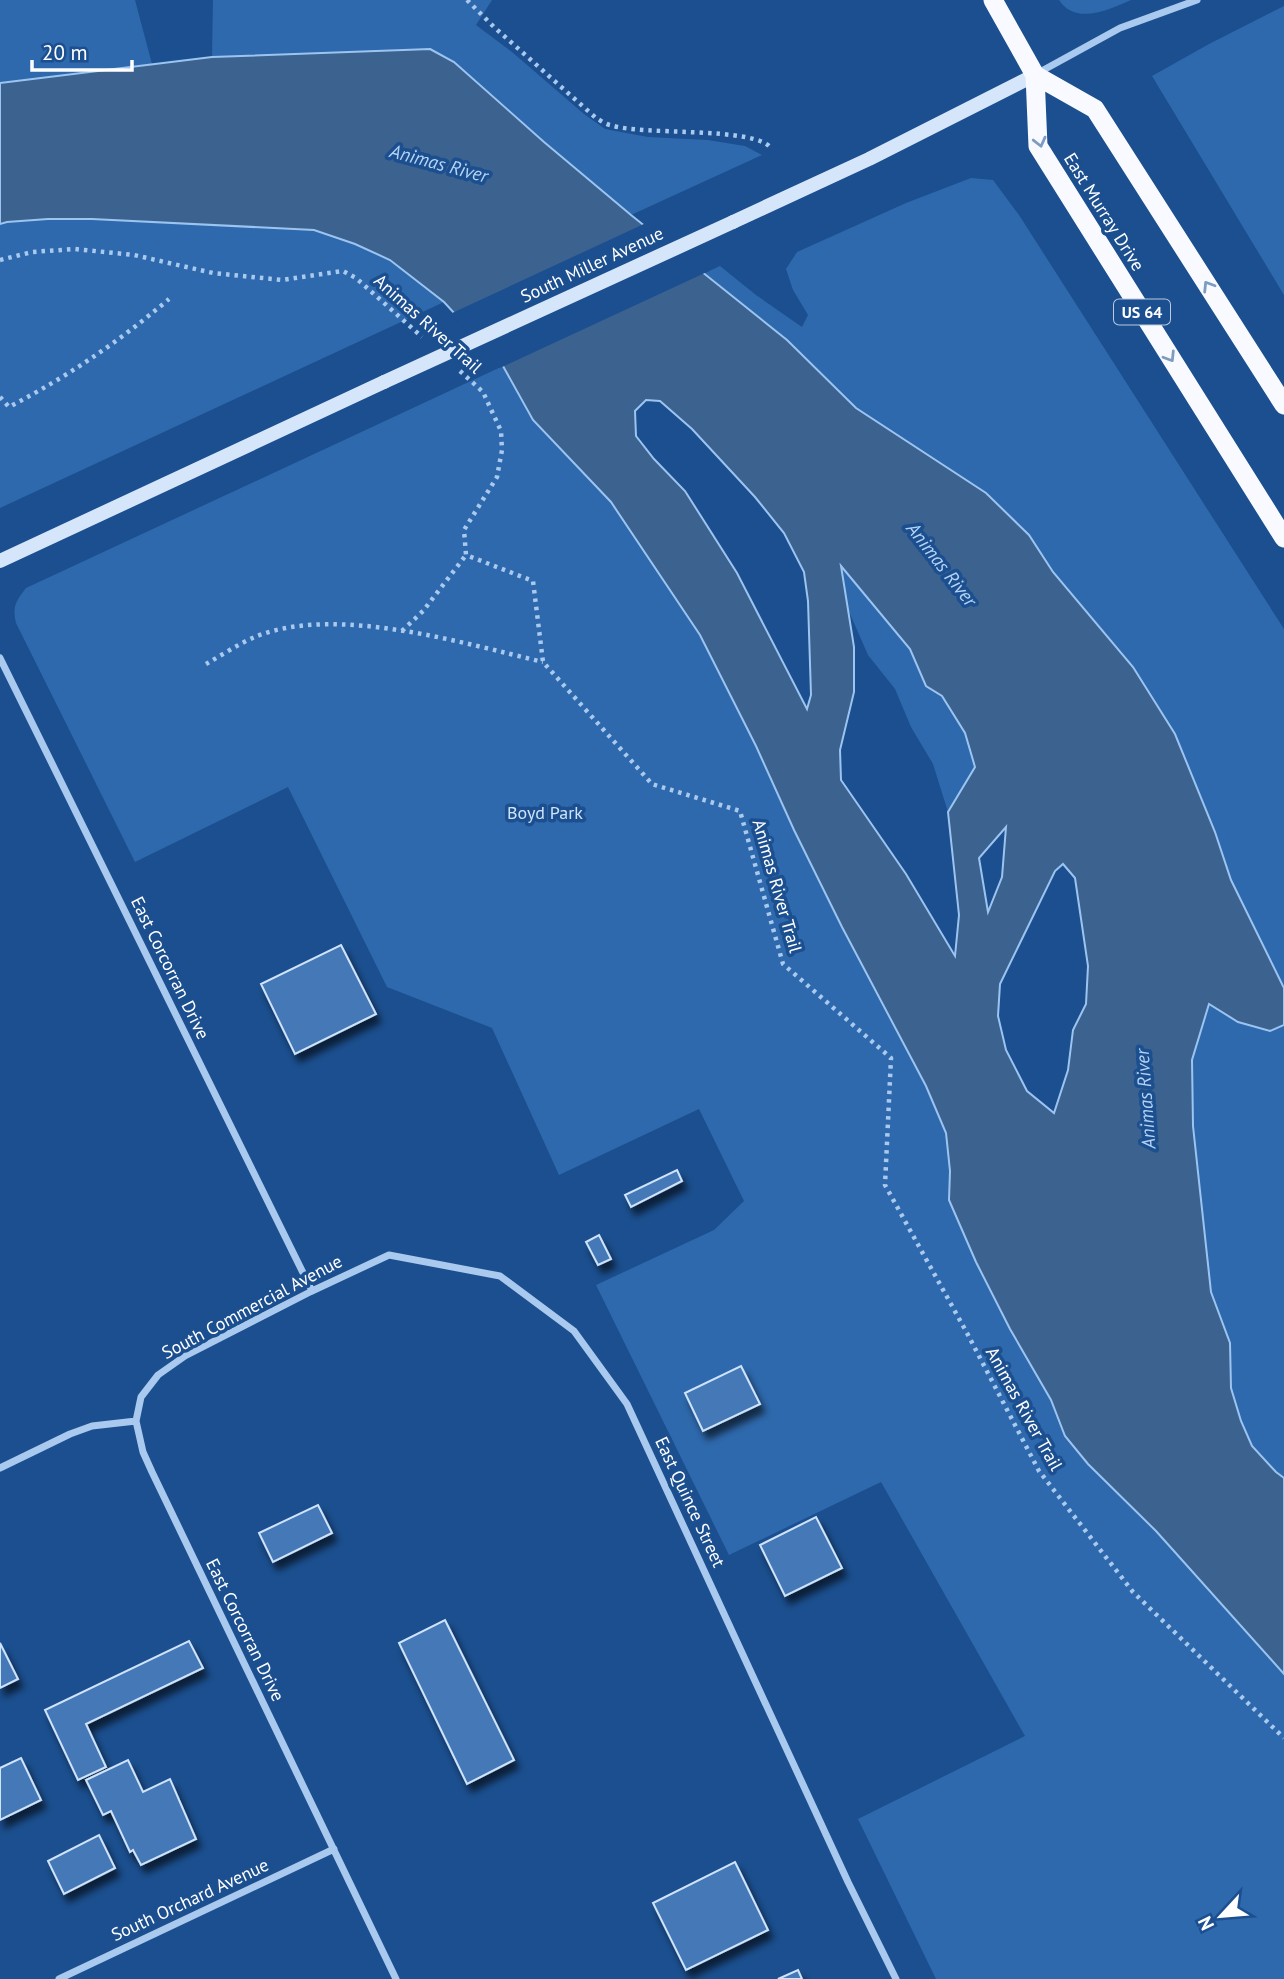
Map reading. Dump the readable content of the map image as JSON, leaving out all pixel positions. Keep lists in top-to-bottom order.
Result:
{
  "streets": {
    "highway": ["East Murray Drive", "US 64"],
    "main road": ["South Miller Avenue"],
    "street": [
      "East Corcorran Drive",
      "South Commercial Avenue",
      "East Quince Street",
      "South Orchard Avenue"
    ],
    "path": ["Animas River Trail"]
  },
  "crossings": [
    ["East Murray Drive", "South Miller Avenue"],
    ["East Corcorran Drive", "South Commercial Avenue"],
    ["East Corcorran Drive", "South Orchard Avenue"],
    ["South Commercial Avenue", "East Quince Street"]
  ],
  "water": ["Animas River"],
  "parks": ["Boyd Park"],
  "scale_bar": "20 m",
  "north": "bottom left"
}
